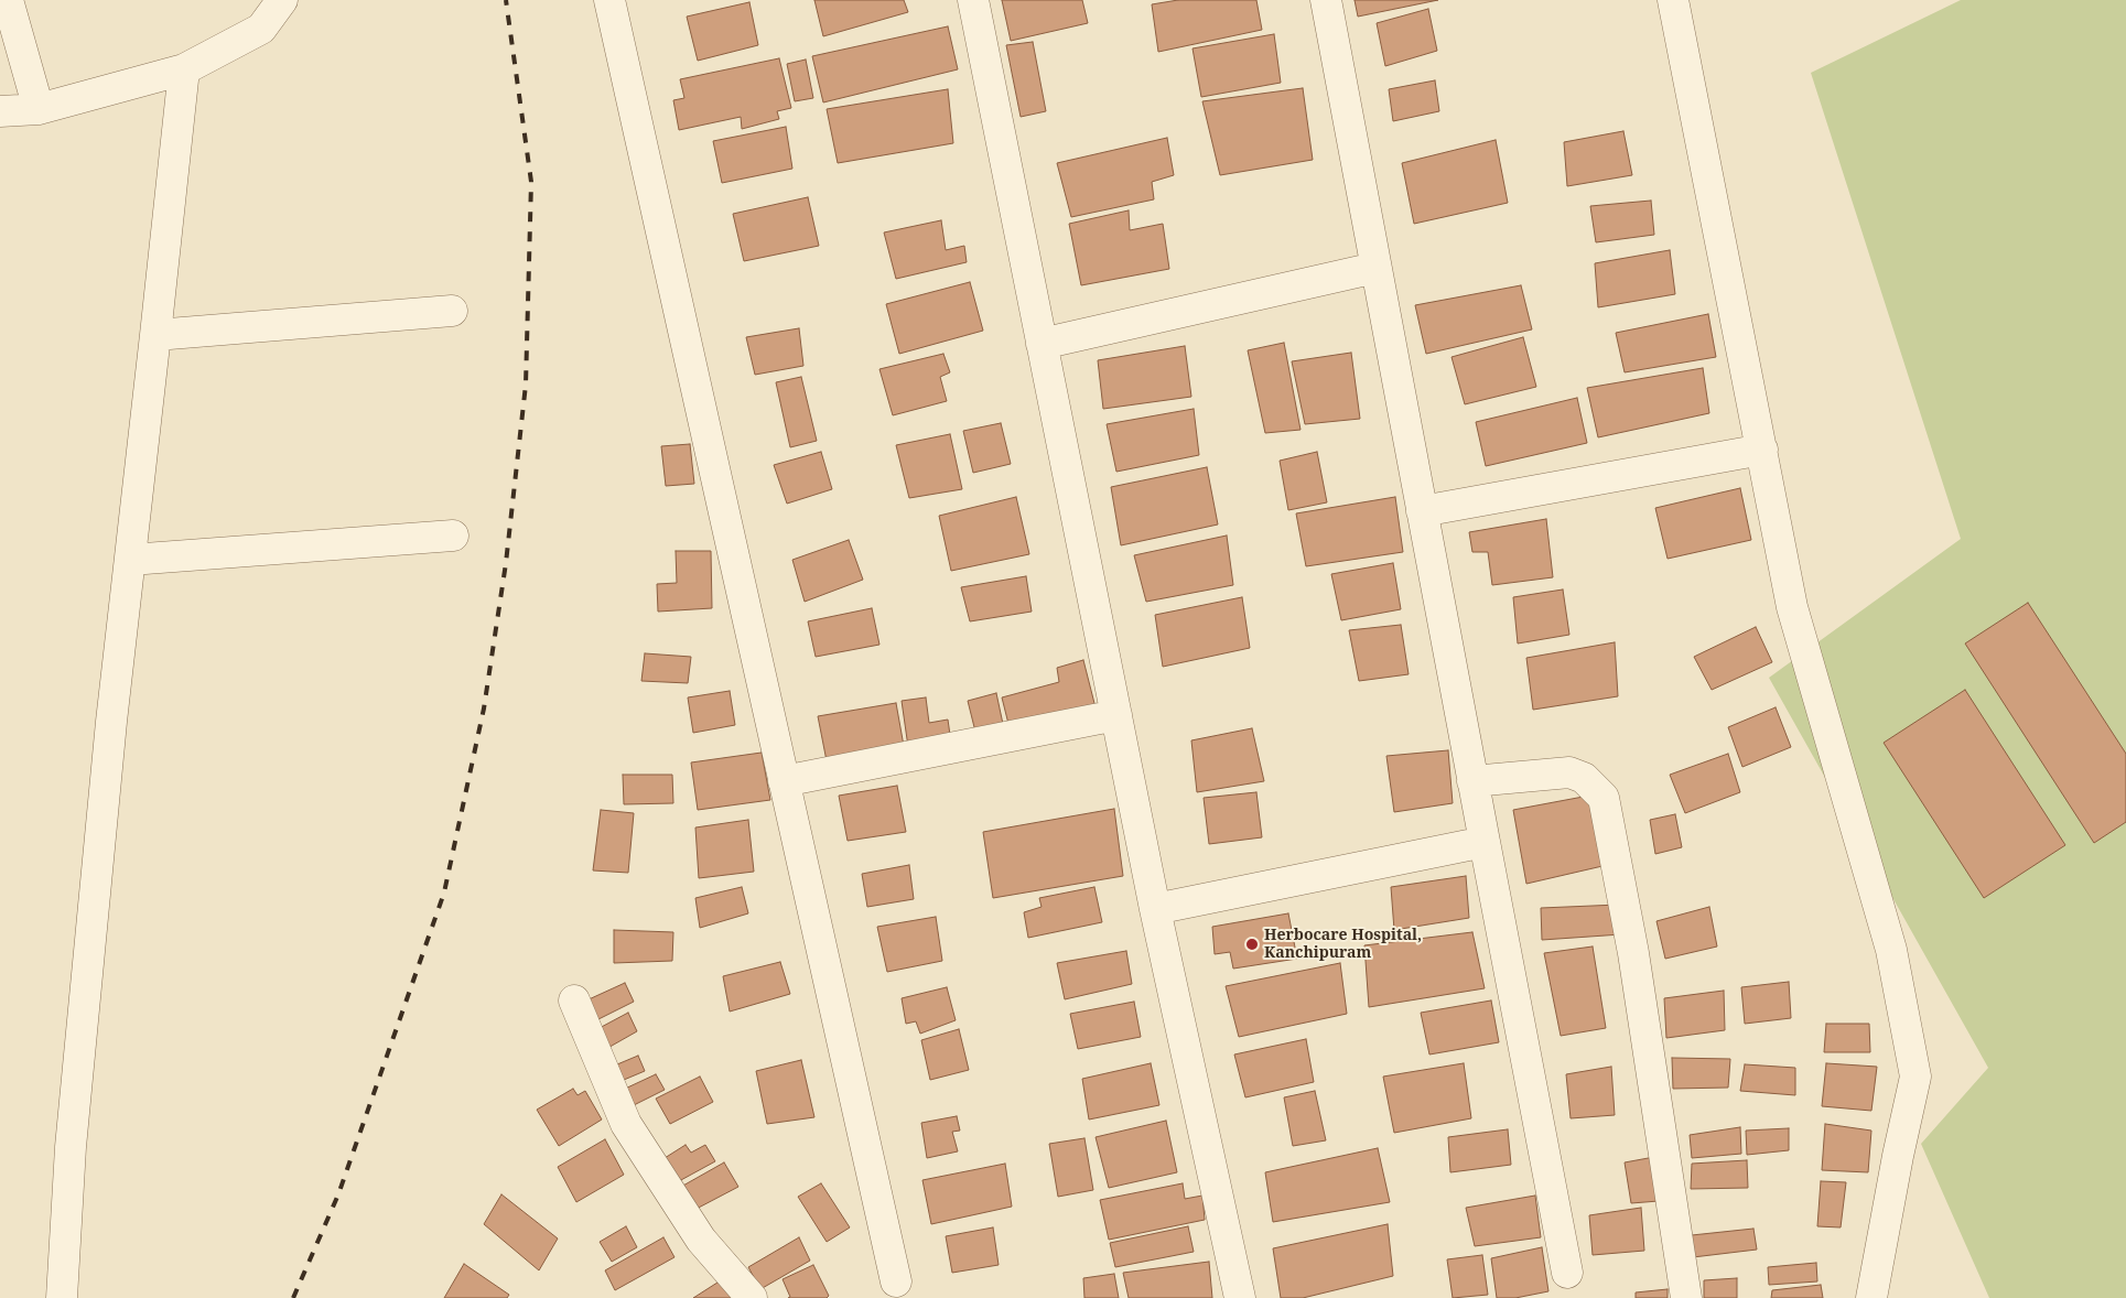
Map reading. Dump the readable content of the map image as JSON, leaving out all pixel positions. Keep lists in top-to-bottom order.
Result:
{
  "places": ["Herbocare Hospital, Kanchipuram"]
}
